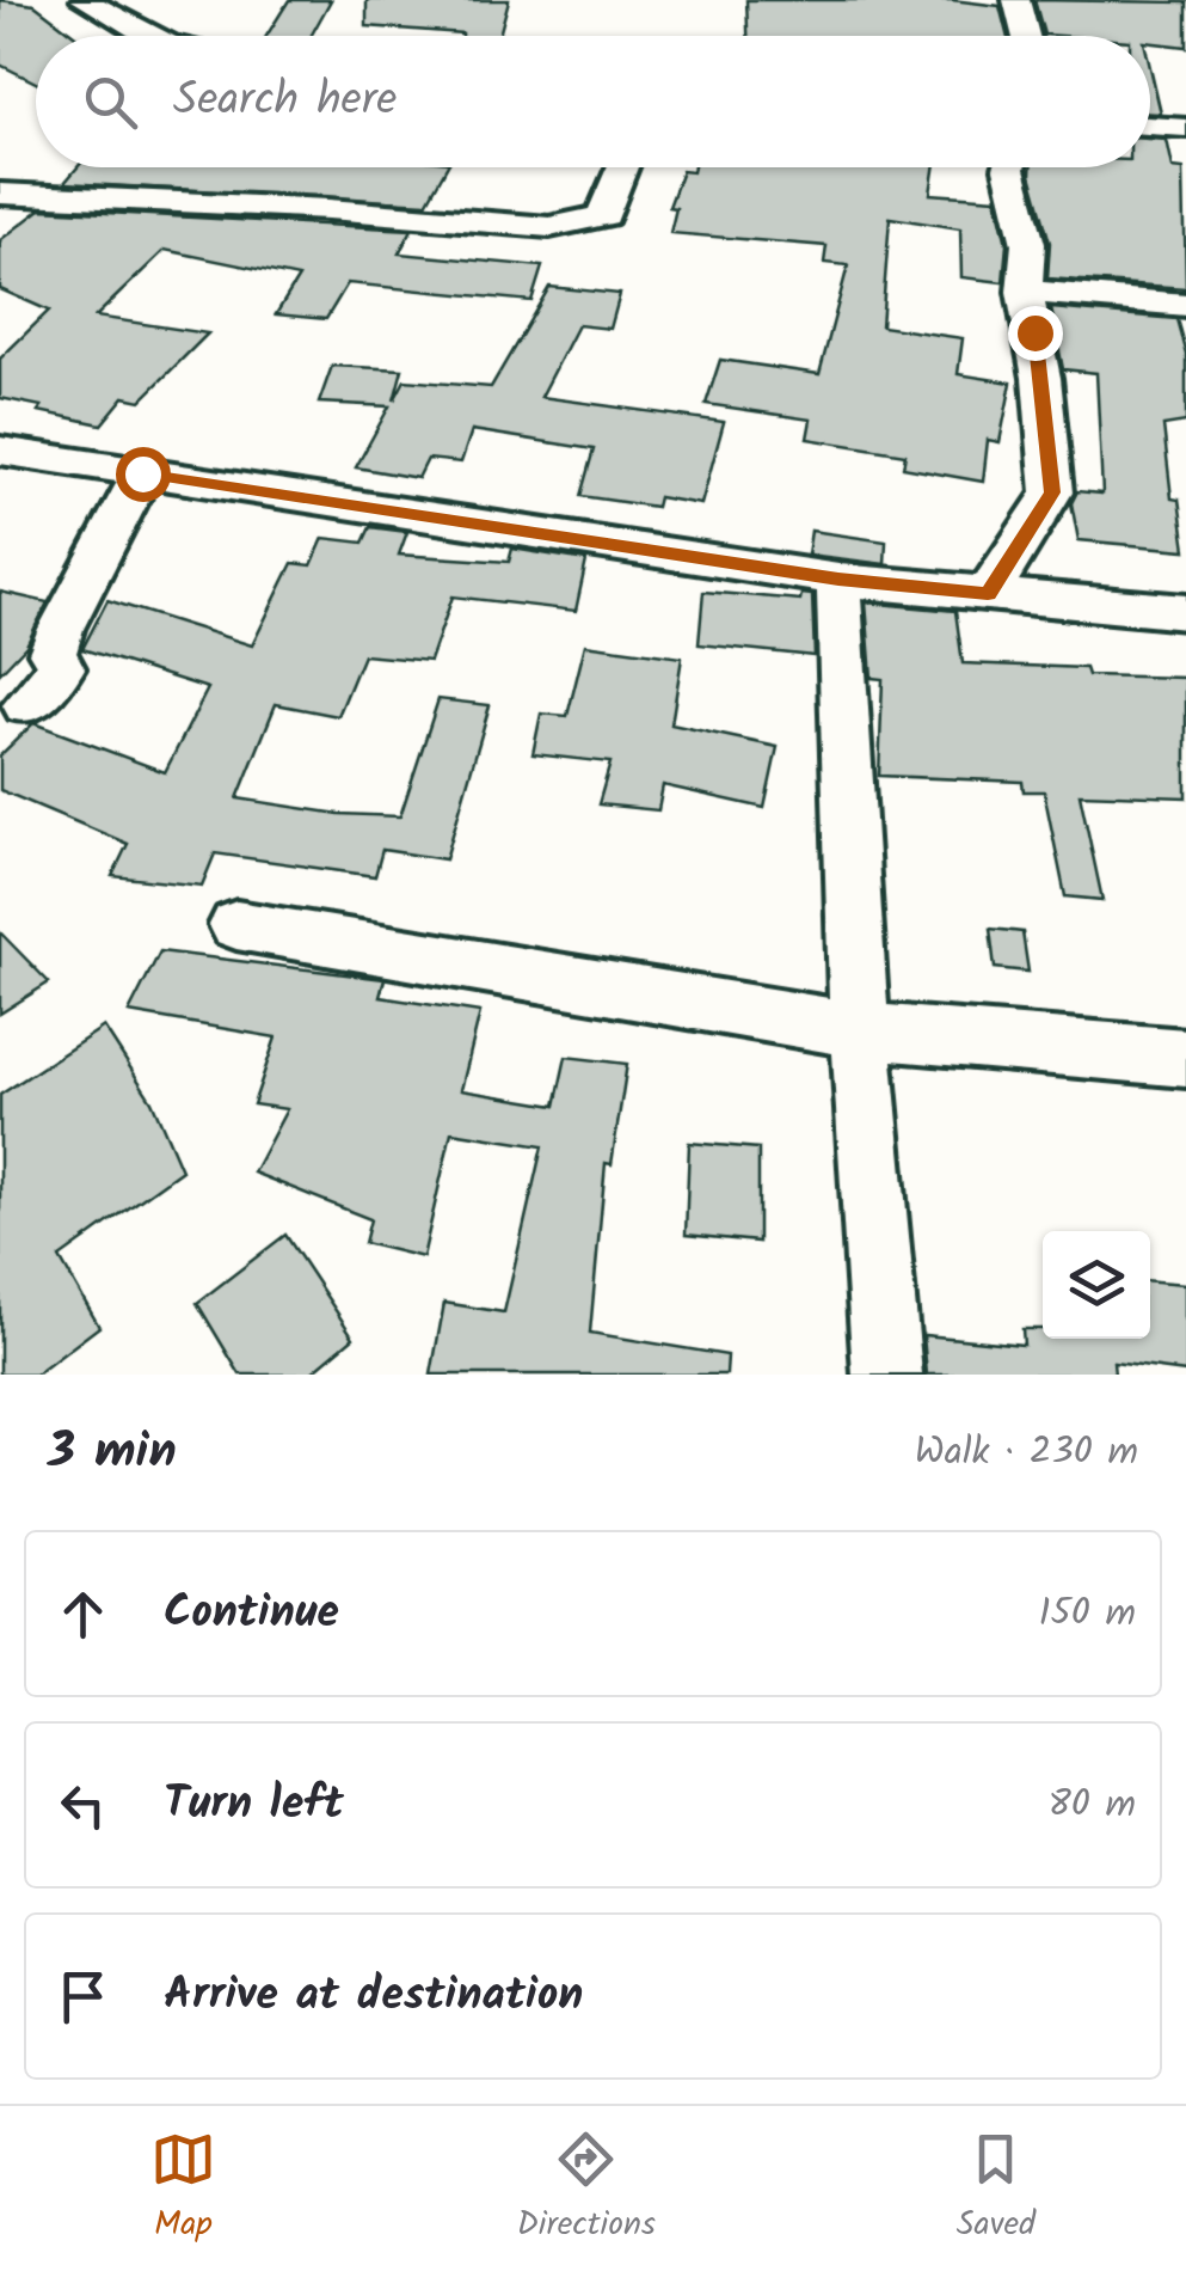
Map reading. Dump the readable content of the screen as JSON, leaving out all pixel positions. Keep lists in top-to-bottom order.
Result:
{
  "page": {
    "search": "Search here",
    "heading": ["3 min", "Walk · 230 m"],
    "list": [
      ["Continue", "150 m"],
      ["Turn left", "80 m"],
      "Arrive at destination"
    ],
    "nav": ["Map", "Directions", "Saved"]
  }
}
